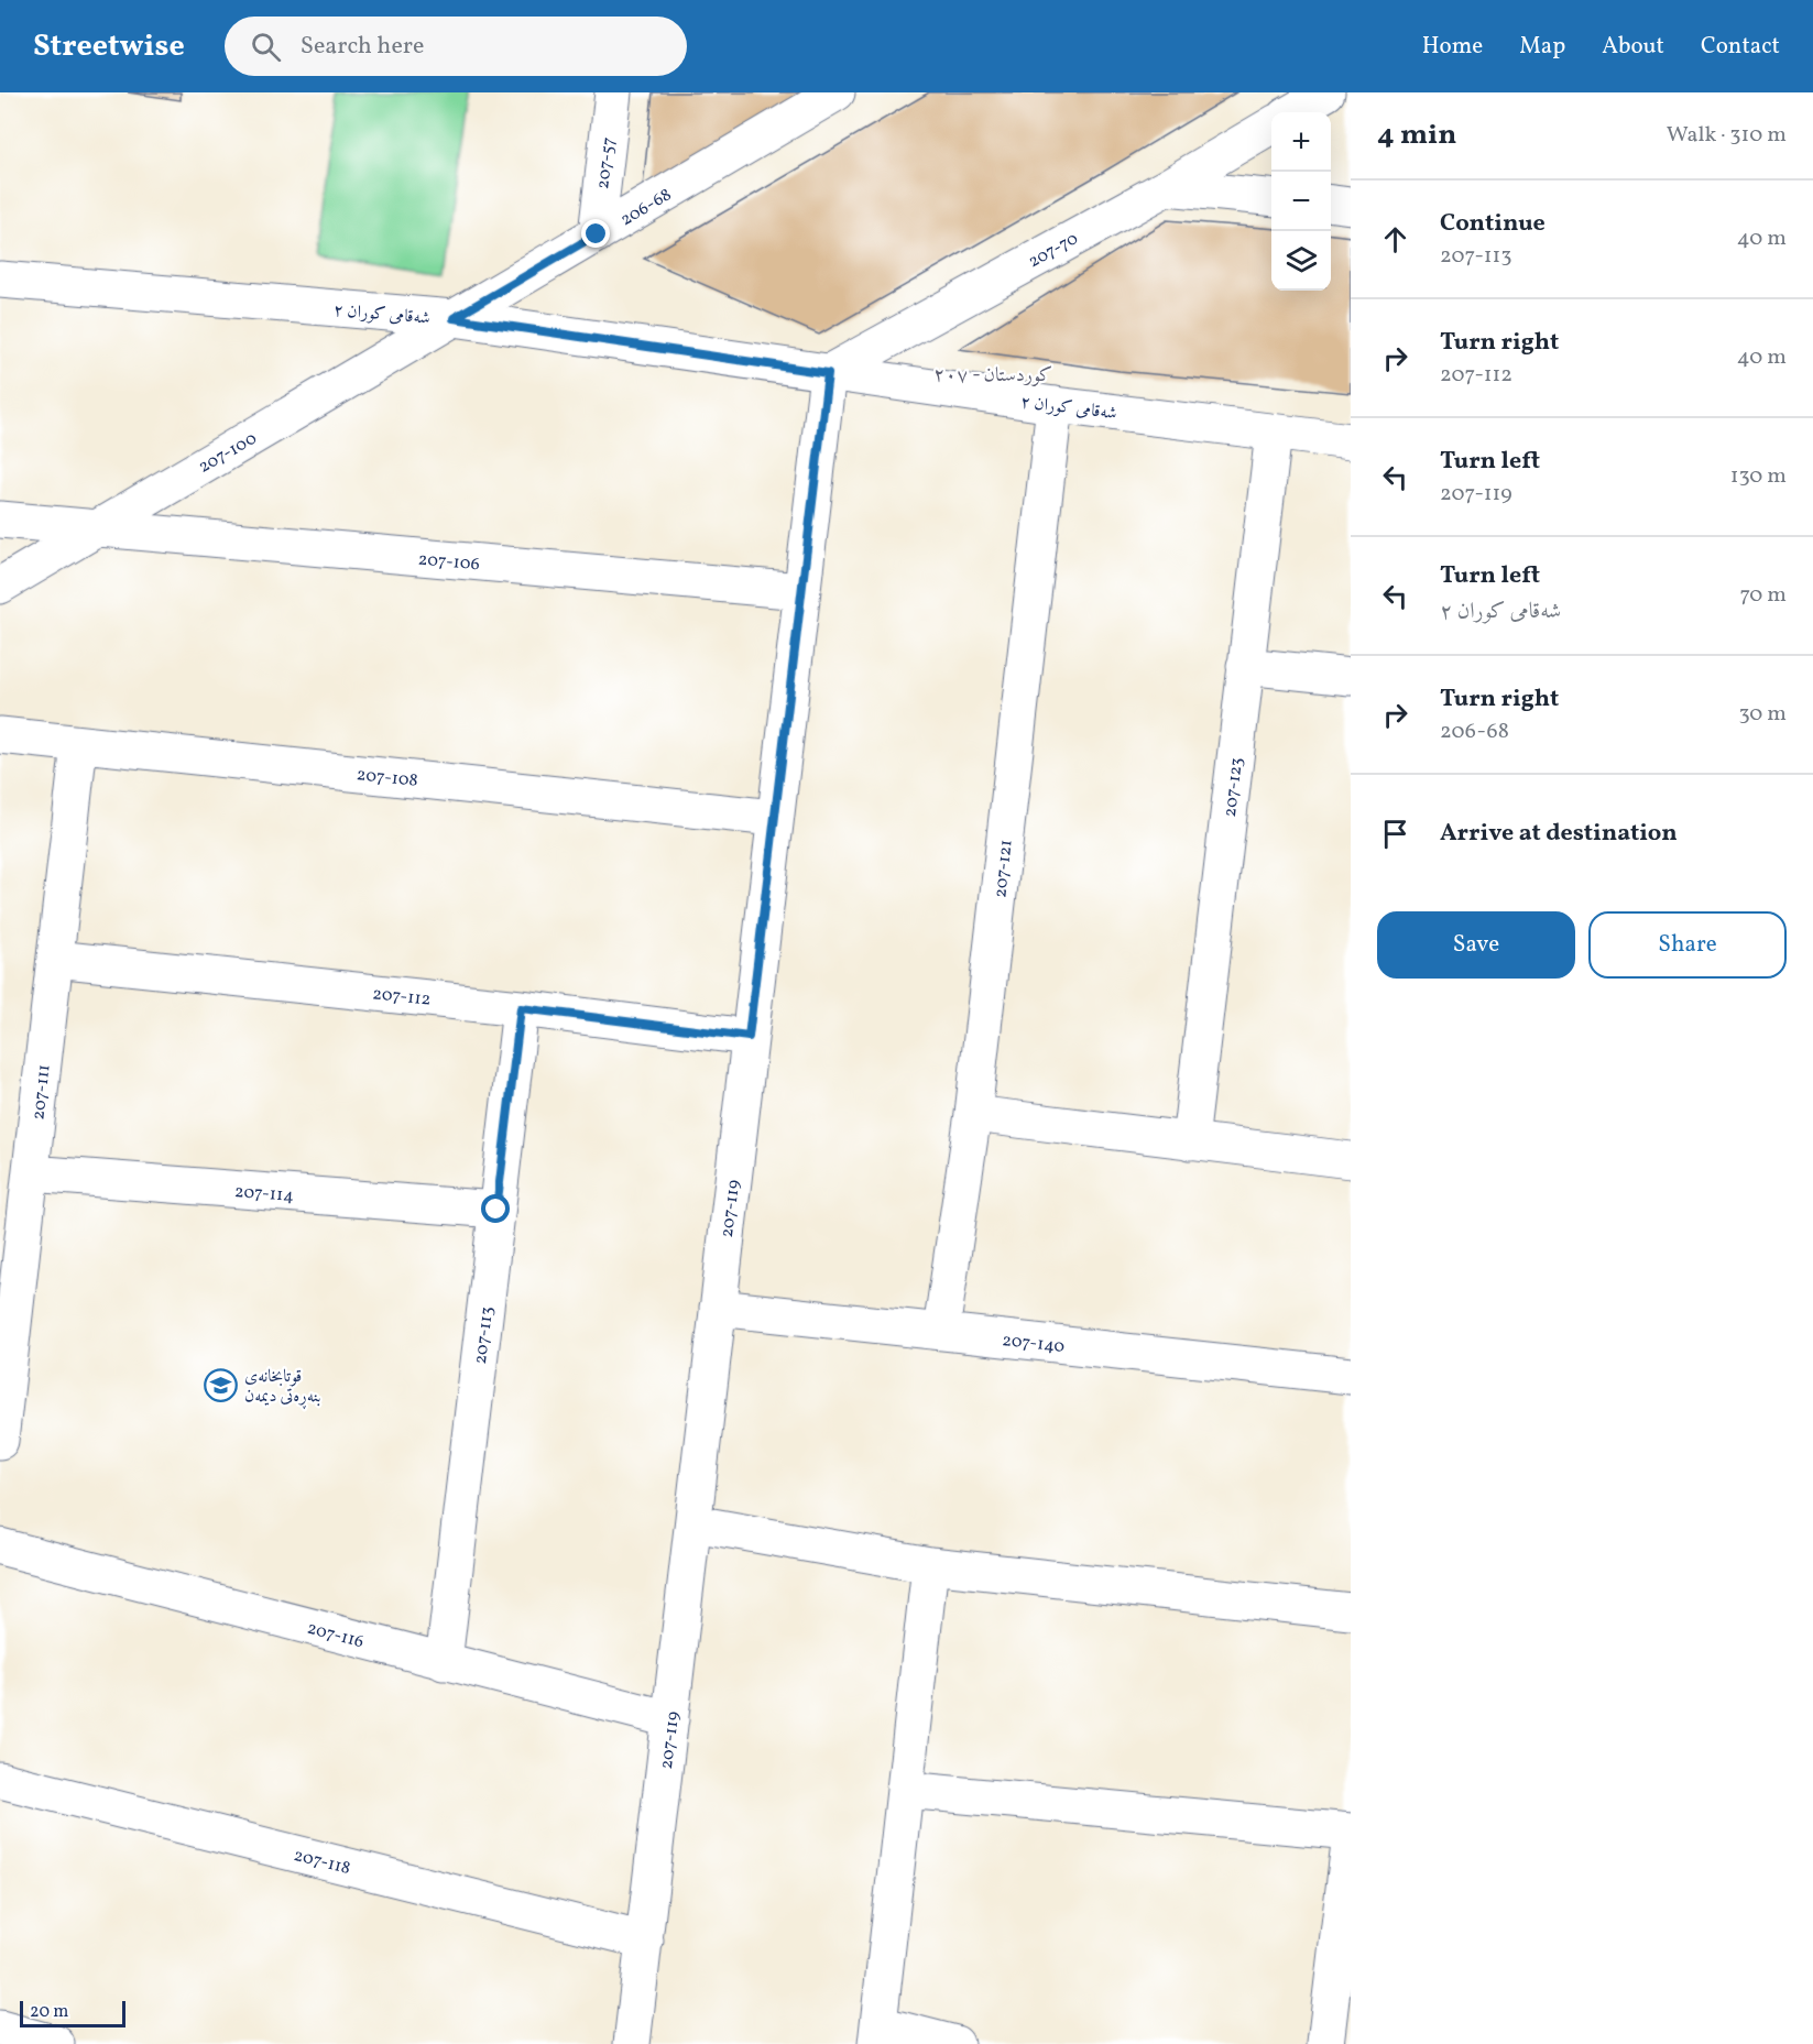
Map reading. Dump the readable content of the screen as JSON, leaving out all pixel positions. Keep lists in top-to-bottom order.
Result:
{
  "streets": {
    "street": [
      "207-57",
      "206-68",
      "207-70",
      "شەقامی کوران ٢",
      "207-100",
      "207-106",
      "207-108",
      "207-123",
      "207-121",
      "207-112",
      "207-111",
      "207-114",
      "207-119",
      "207-113",
      "207-140",
      "207-116",
      "207-118"
    ]
  },
  "crossings": [
    ["207-57", "206-68"],
    ["206-68", "شەقامی کوران ٢"],
    ["206-68", "207-100"],
    ["207-70", "شەقامی کوران ٢"],
    ["207-70", "207-119"],
    ["شەقامی کوران ٢", "207-100"],
    ["شەقامی کوران ٢", "207-123"],
    ["شەقامی کوران ٢", "207-121"],
    ["شەقامی کوران ٢", "207-119"],
    ["207-100", "207-106"],
    ["207-106", "207-119"],
    ["207-108", "207-111"],
    ["207-108", "207-119"],
    ["207-121", "207-140"],
    ["207-112", "207-111"],
    ["207-112", "207-119"],
    ["207-112", "207-113"],
    ["207-111", "207-114"],
    ["207-114", "207-113"],
    ["207-119", "207-140"],
    ["207-119", "207-116"],
    ["207-119", "207-118"],
    ["207-113", "207-116"]
  ],
  "districts": ["کوردستان - ٢٠٧"],
  "places": {
    "school or university": ["قوتابخانەی بنەڕەتی دیمەن"]
  },
  "scale_bar": "20 m",
  "page": {
    "header": "Streetwise",
    "search": "Search here",
    "nav": [
      "Home",
      "Map",
      "About",
      "Contact"
    ],
    "heading": ["4 min", "Walk · 310 m"],
    "map_buttons": ["+", "−"],
    "list": [
      ["Continue", "207-113", "40 m"],
      ["Turn right", "207-112", "40 m"],
      ["Turn left", "207-119", "130 m"],
      ["Turn left", "شەقامی کوران ٢", "70 m"],
      ["Turn right", "206-68", "30 m"],
      "Arrive at destination"
    ],
    "buttons": ["Save", "Share"],
    "scale": "20 m"
  }
}
